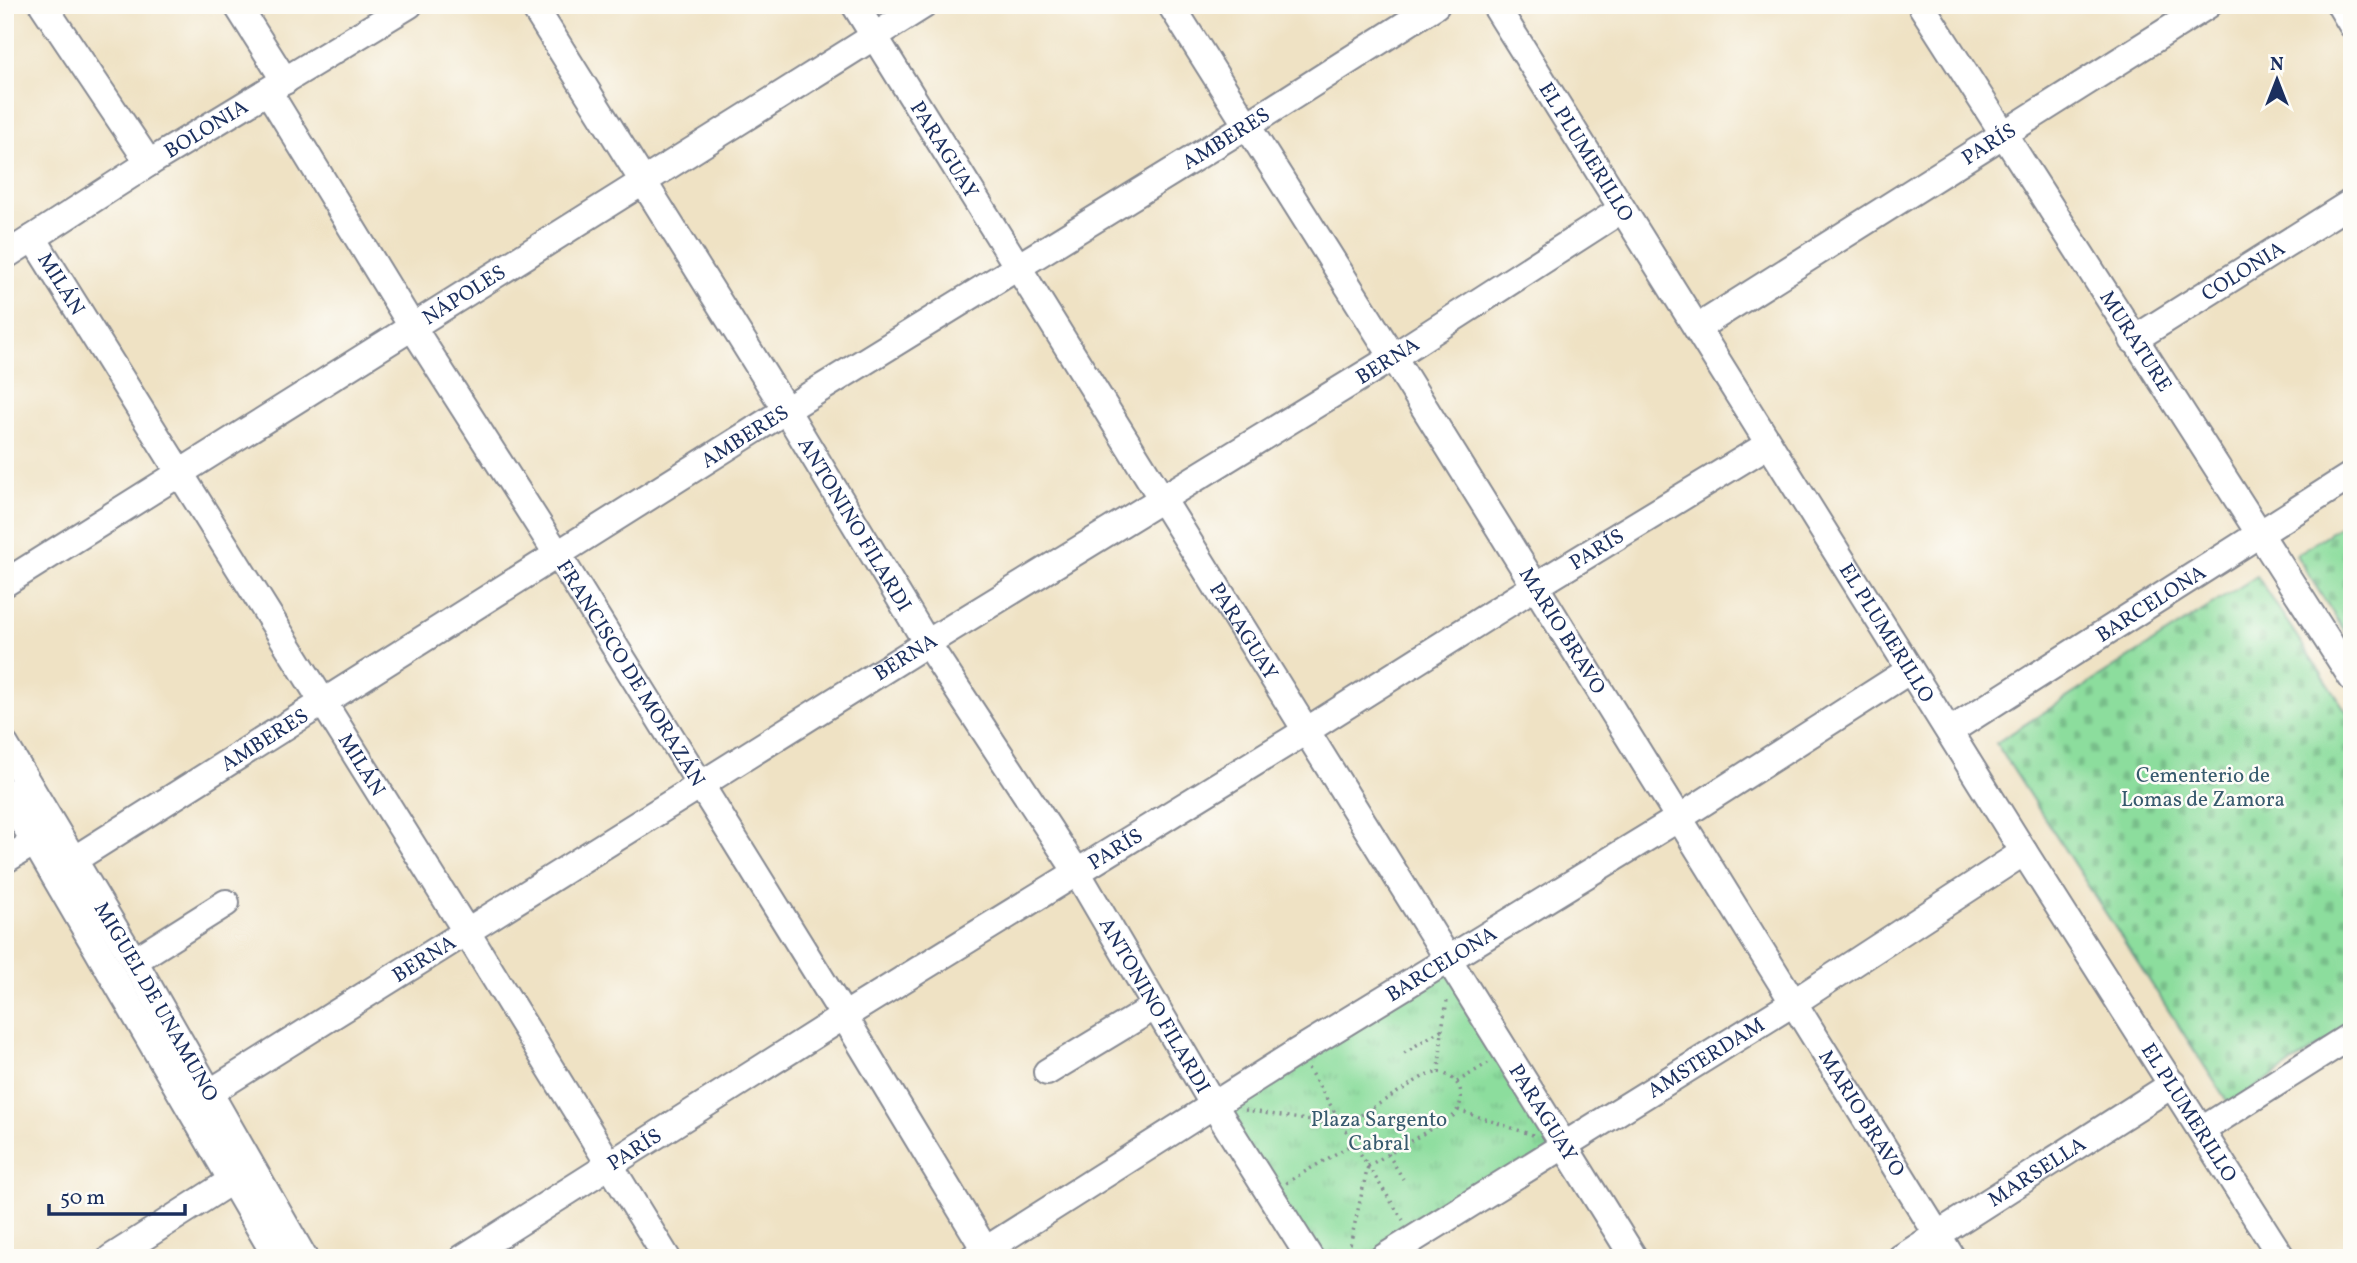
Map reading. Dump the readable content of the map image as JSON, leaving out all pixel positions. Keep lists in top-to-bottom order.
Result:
{
  "streets": {
    "street": [
      "BOLONIA",
      "AMBERES",
      "PARÍS",
      "PARAGUAY",
      "EL PLUMERILLO",
      "COLONIA",
      "MILÁN",
      "NÁPOLES",
      "MURATURE",
      "BERNA",
      "ANTONINO FILARDI",
      "BARCELONA",
      "MARIO BRAVO",
      "FRANCISCO DE MORAZÁN",
      "MIGUEL DE UNAMUNO",
      "AMSTERDAM",
      "MARSELLA"
    ]
  },
  "crossings": [
    ["BOLONIA", "MILÁN"],
    ["BOLONIA", "FRANCISCO DE MORAZÁN"],
    ["AMBERES", "PARAGUAY"],
    ["AMBERES", "MILÁN"],
    ["AMBERES", "ANTONINO FILARDI"],
    ["AMBERES", "MARIO BRAVO"],
    ["AMBERES", "FRANCISCO DE MORAZÁN"],
    ["AMBERES", "MIGUEL DE UNAMUNO"],
    ["PARÍS", "PARAGUAY"],
    ["PARÍS", "EL PLUMERILLO"],
    ["PARÍS", "MILÁN"],
    ["PARÍS", "MURATURE"],
    ["PARÍS", "ANTONINO FILARDI"],
    ["PARÍS", "MARIO BRAVO"],
    ["PARÍS", "FRANCISCO DE MORAZÁN"],
    ["PARAGUAY", "NÁPOLES"],
    ["PARAGUAY", "BERNA"],
    ["PARAGUAY", "BARCELONA"],
    ["PARAGUAY", "AMSTERDAM"],
    ["EL PLUMERILLO", "BERNA"],
    ["EL PLUMERILLO", "BARCELONA"],
    ["EL PLUMERILLO", "AMSTERDAM"],
    ["EL PLUMERILLO", "MARSELLA"],
    ["COLONIA", "MURATURE"],
    ["MILÁN", "NÁPOLES"],
    ["MILÁN", "BERNA"],
    ["NÁPOLES", "ANTONINO FILARDI"],
    ["NÁPOLES", "FRANCISCO DE MORAZÁN"],
    ["MURATURE", "BARCELONA"],
    ["BERNA", "ANTONINO FILARDI"],
    ["BERNA", "MARIO BRAVO"],
    ["BERNA", "FRANCISCO DE MORAZÁN"],
    ["BERNA", "MIGUEL DE UNAMUNO"],
    ["ANTONINO FILARDI", "BARCELONA"],
    ["BARCELONA", "MARIO BRAVO"],
    ["BARCELONA", "FRANCISCO DE MORAZÁN"],
    ["MARIO BRAVO", "AMSTERDAM"],
    ["MARIO BRAVO", "MARSELLA"]
  ],
  "parks": ["Cementerio de Lomas de Zamora", "Plaza Sargento Cabral"],
  "scale_bar": "50 m",
  "north": "top"
}
